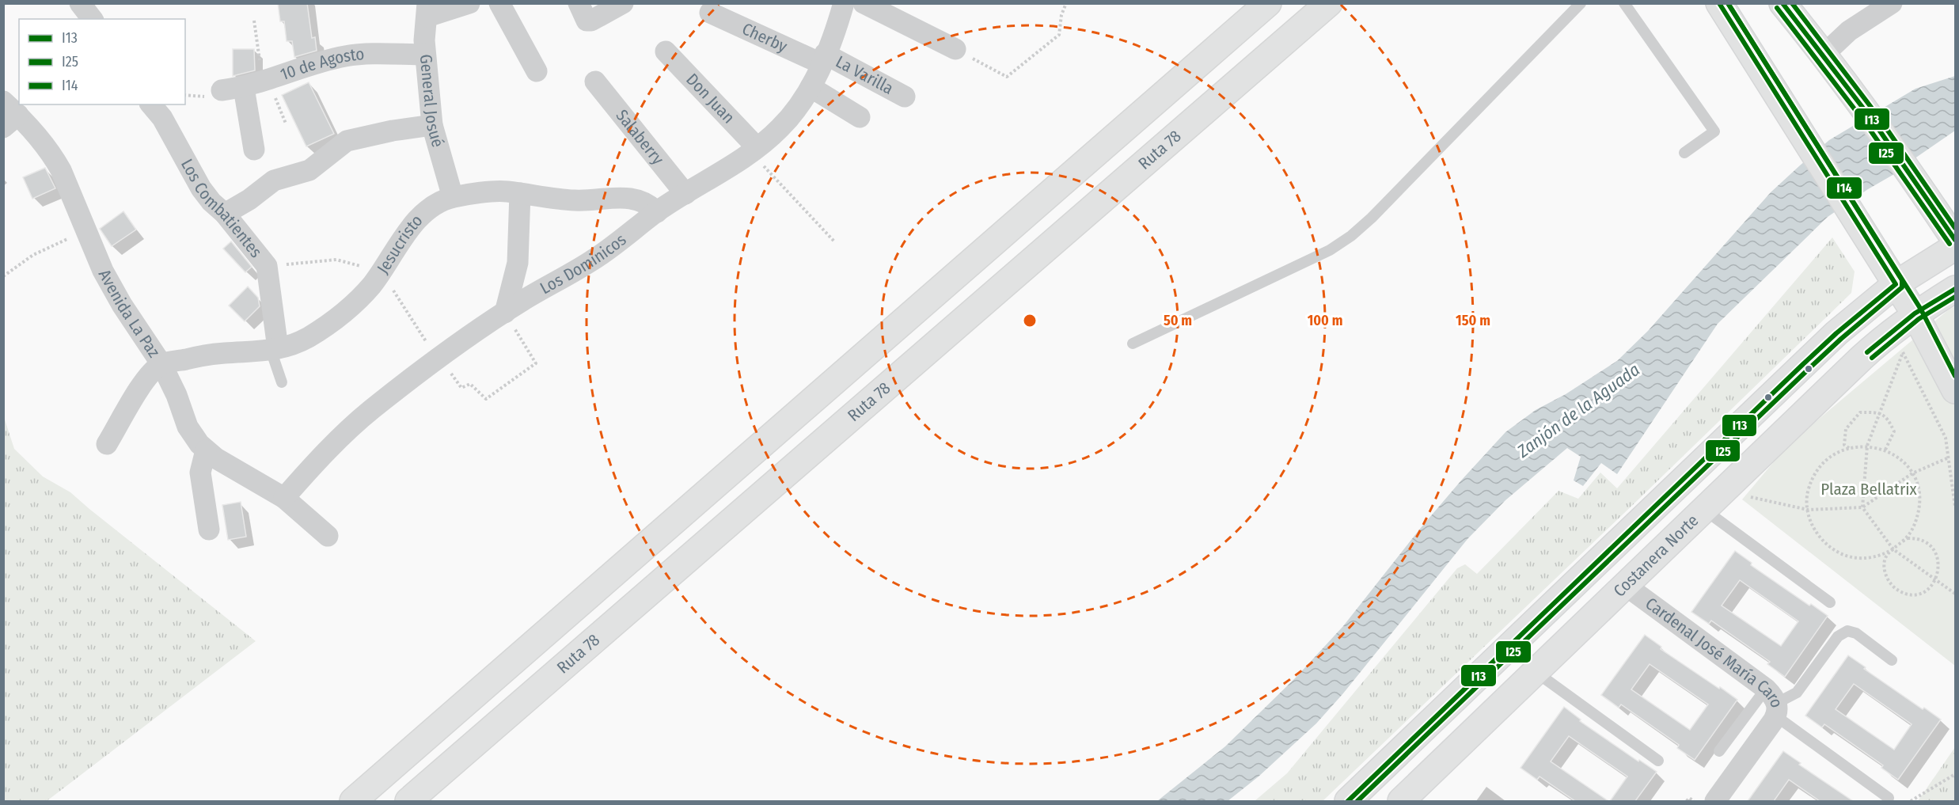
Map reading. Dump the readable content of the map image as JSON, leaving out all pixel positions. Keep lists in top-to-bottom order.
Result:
{
  "streets": {
    "main road": ["Ruta 78", "Costanera Norte"],
    "street": [
      "Cherby",
      "10 de Agosto",
      "La Varilla",
      "Don Juan",
      "General Josué",
      "Salaberry",
      "Los Combatientes",
      "Jesucristo",
      "Los Dominicos",
      "Avenida La Paz",
      "Cardenal José María Caro"
    ]
  },
  "crossings": [
    ["Cherby", "La Varilla"],
    ["Cherby", "Los Dominicos"],
    ["10 de Agosto", "General Josué"],
    ["La Varilla", "Los Dominicos"],
    ["Don Juan", "Los Dominicos"],
    ["General Josué", "Jesucristo"],
    ["Salaberry", "Los Dominicos"],
    ["Los Combatientes", "Jesucristo"],
    ["Jesucristo", "Los Dominicos"],
    ["Jesucristo", "Avenida La Paz"],
    ["Los Dominicos", "Avenida La Paz"],
    ["Costanera Norte", "Cardenal José María Caro"]
  ],
  "water": ["Zanjón de la Aguada"],
  "parks": ["Plaza Bellatrix"],
  "lines": ["transit line I13", "transit line I25", "transit line I14"],
  "legend": ["I13", "I25", "I14"],
  "rings": ["50 m", "100 m", "150 m"]
}
